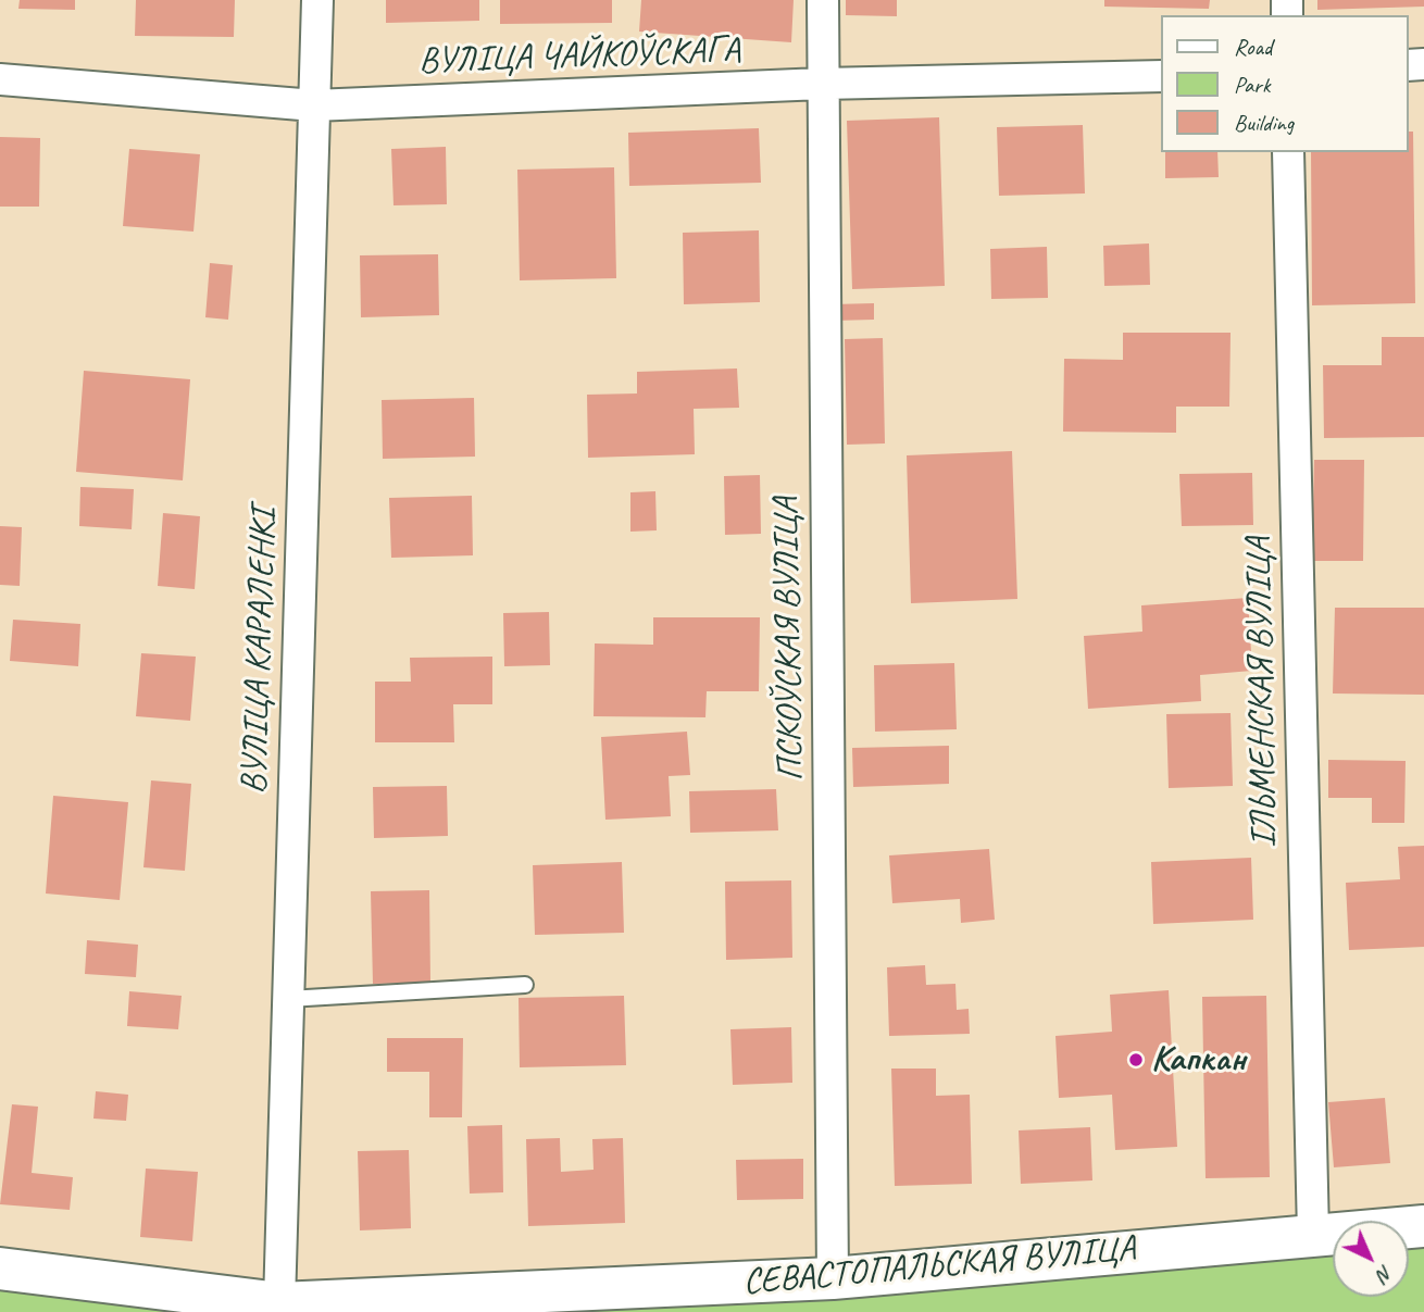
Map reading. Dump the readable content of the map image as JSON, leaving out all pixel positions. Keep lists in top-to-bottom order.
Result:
{
  "streets": {
    "street": [
      "ВУЛІЦА ЧАЙКОЎСКАГА",
      "ПСКОЎСКАЯ ВУЛІЦА",
      "ВУЛІЦА КАРАЛЕНКІ",
      "ІЛЬМЕНСКАЯ ВУЛІЦА",
      "СЕВАСТОПАЛЬСКАЯ ВУЛІЦА"
    ]
  },
  "crossings": [
    ["ВУЛІЦА ЧАЙКОЎСКАГА", "ПСКОЎСКАЯ ВУЛІЦА"],
    ["ВУЛІЦА ЧАЙКОЎСКАГА", "ВУЛІЦА КАРАЛЕНКІ"],
    ["ПСКОЎСКАЯ ВУЛІЦА", "СЕВАСТОПАЛЬСКАЯ ВУЛІЦА"],
    ["ВУЛІЦА КАРАЛЕНКІ", "СЕВАСТОПАЛЬСКАЯ ВУЛІЦА"],
    ["ІЛЬМЕНСКАЯ ВУЛІЦА", "СЕВАСТОПАЛЬСКАЯ ВУЛІЦА"]
  ],
  "places": ["Капкан"],
  "legend": ["Road", "Park", "Building"],
  "north": "bottom right"
}
